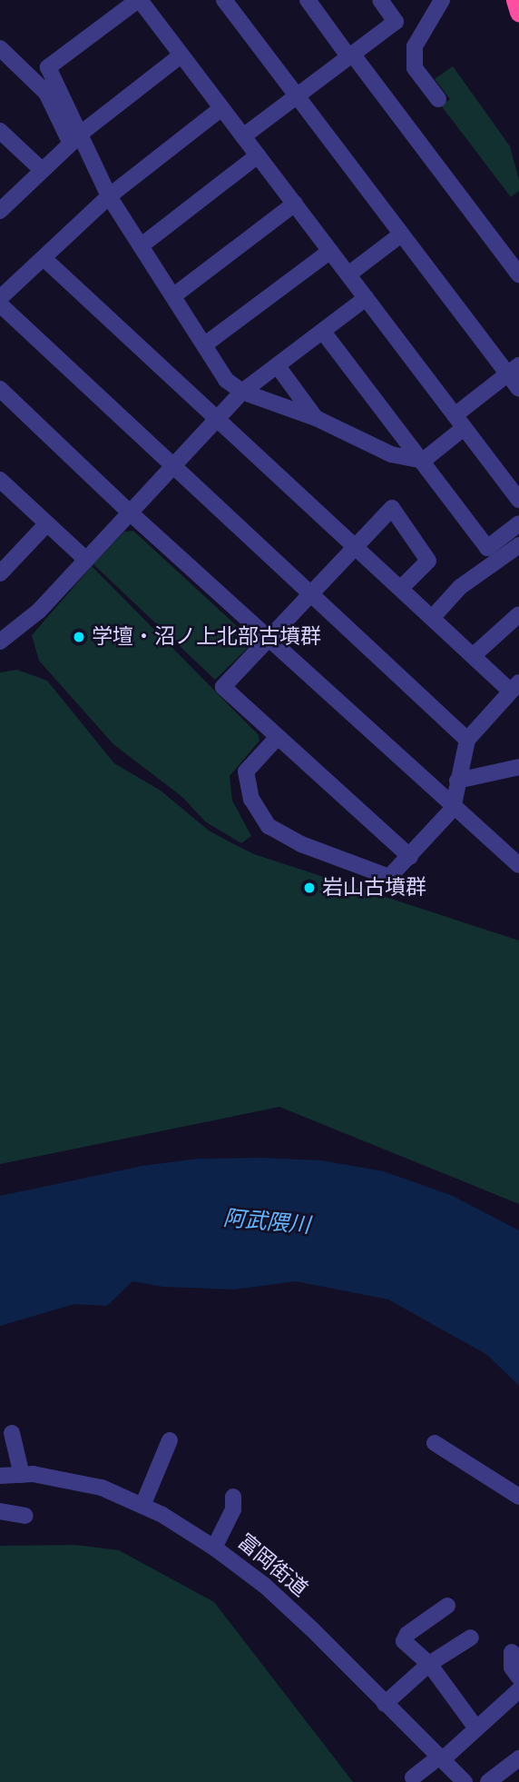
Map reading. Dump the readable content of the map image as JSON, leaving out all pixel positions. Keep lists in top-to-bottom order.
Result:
{
  "streets": {
    "street": ["富岡街道"]
  },
  "water": ["阿武隈川"],
  "places": ["学壇・沼ノ上北部古墳群", "岩山古墳群"]
}
